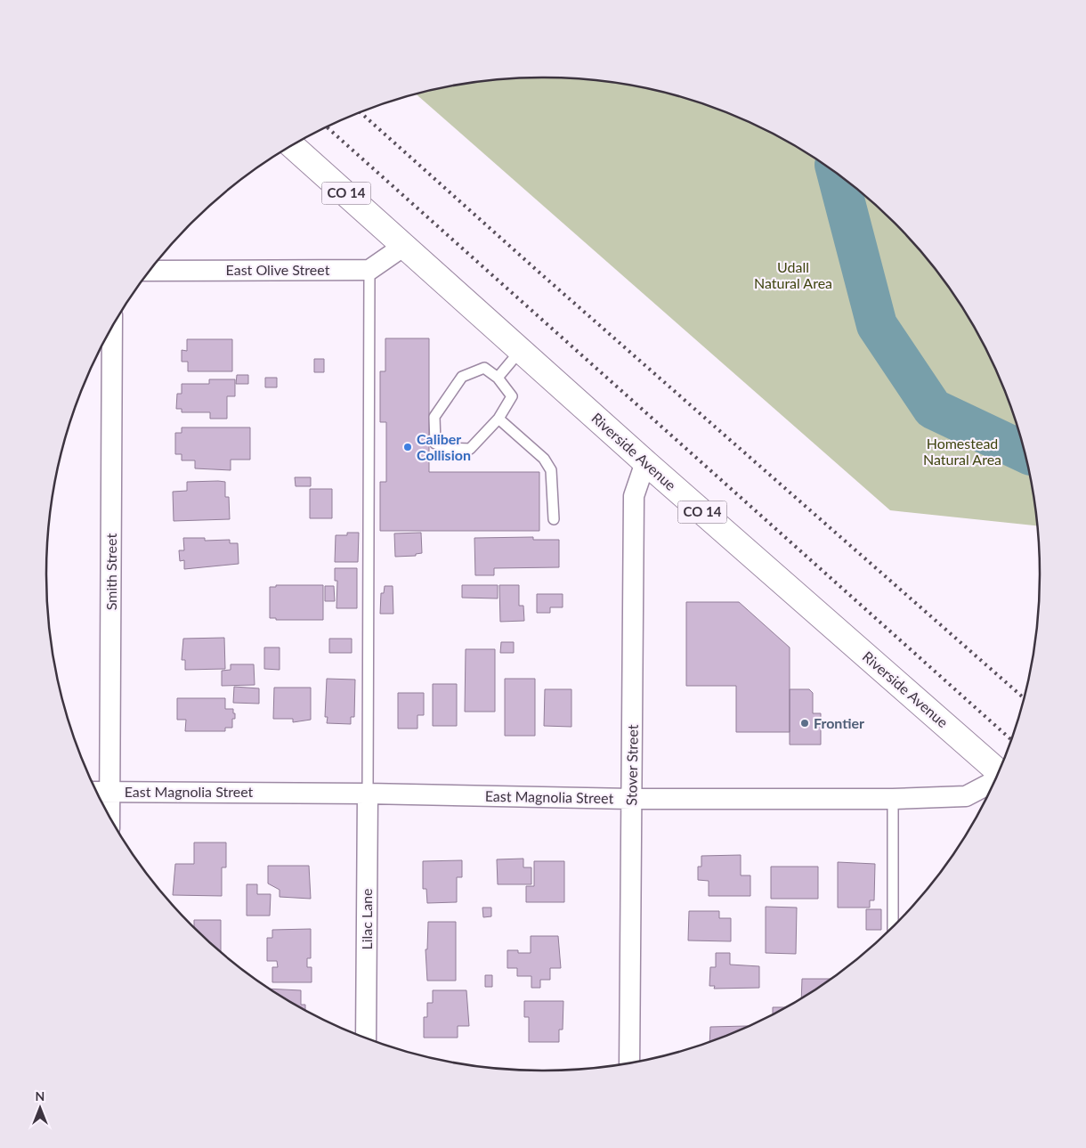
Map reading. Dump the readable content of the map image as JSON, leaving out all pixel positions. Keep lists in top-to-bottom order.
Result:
{
  "streets": {
    "highway": ["CO 14", "Riverside Avenue"],
    "street": [
      "East Olive Street",
      "Smith Street",
      "Stover Street",
      "East Magnolia Street",
      "Lilac Lane"
    ]
  },
  "crossings": [
    ["Riverside Avenue", "Stover Street"],
    ["Smith Street", "East Magnolia Street"],
    ["Stover Street", "East Magnolia Street"],
    ["East Magnolia Street", "Lilac Lane"]
  ],
  "parks": ["Udall Natural Area", "Homestead Natural Area"],
  "places": ["Caliber Collision", "Frontier"],
  "north": "top"
}
